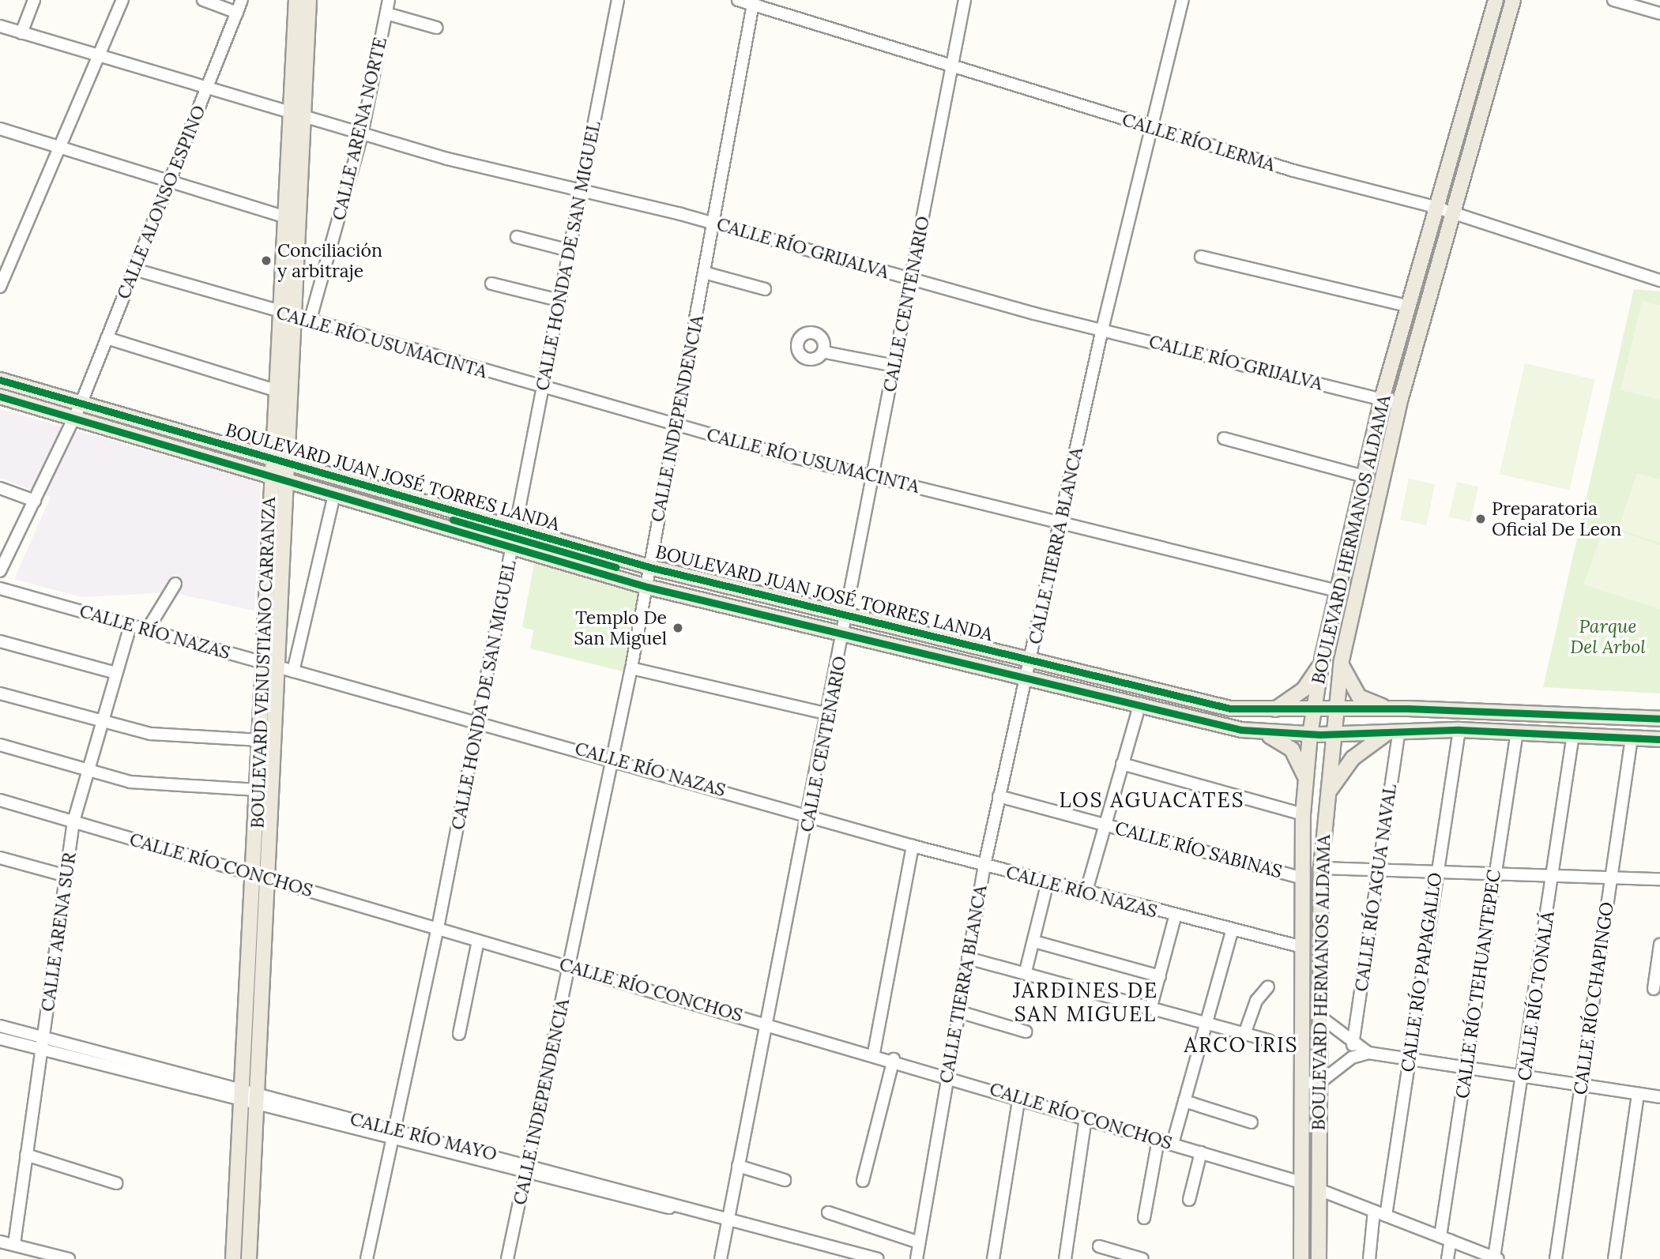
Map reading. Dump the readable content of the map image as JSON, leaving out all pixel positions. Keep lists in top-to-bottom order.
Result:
{
  "streets": {
    "main road": ["BOULEVARD JUAN JOSÉ TORRES LANDA", "BOULEVARD HERMANOS ALDAMA", "BOULEVARD VENUSTIANO CARRANZA"],
    "street": [
      "CALLE ARENA NORTE",
      "CALLE RÍO LERMA",
      "CALLE ALONSO ESPINO",
      "CALLE RÍO GRIJALVA",
      "CALLE HONDA DE SAN MIGUEL",
      "CALLE CENTENARIO",
      "CALLE RÍO USUMACINTA",
      "CALLE INDEPENDENCIA",
      "CALLE TIERRA BLANCA",
      "CALLE RÍO NAZAS",
      "CALLE RÍO SABINAS",
      "CALLE RÍO CONCHOS",
      "CALLE RÍO AGUA NAVAL",
      "CALLE ARENA SUR",
      "CALLE RÍO PAPAGALLO",
      "CALLE RÍO TEHUANTEPEC",
      "CALLE RÍO TONALÁ",
      "CALLE RÍO CHAPINGO",
      "CALLE RÍO MAYO"
    ]
  },
  "crossings": [
    ["CALLE ARENA NORTE", "CALLE RÍO GRIJALVA"],
    ["CALLE ARENA NORTE", "CALLE RÍO USUMACINTA"],
    ["CALLE RÍO LERMA", "CALLE CENTENARIO"],
    ["CALLE RÍO LERMA", "CALLE INDEPENDENCIA"],
    ["CALLE RÍO LERMA", "BOULEVARD HERMANOS ALDAMA"],
    ["CALLE RÍO LERMA", "CALLE TIERRA BLANCA"],
    ["CALLE ALONSO ESPINO", "CALLE RÍO GRIJALVA"],
    ["CALLE ALONSO ESPINO", "CALLE RÍO USUMACINTA"],
    ["CALLE ALONSO ESPINO", "BOULEVARD JUAN JOSÉ TORRES LANDA"],
    ["CALLE RÍO GRIJALVA", "CALLE HONDA DE SAN MIGUEL"],
    ["CALLE RÍO GRIJALVA", "CALLE CENTENARIO"],
    ["CALLE RÍO GRIJALVA", "CALLE INDEPENDENCIA"],
    ["CALLE RÍO GRIJALVA", "BOULEVARD HERMANOS ALDAMA"],
    ["CALLE RÍO GRIJALVA", "CALLE TIERRA BLANCA"],
    ["CALLE RÍO GRIJALVA", "BOULEVARD VENUSTIANO CARRANZA"],
    ["CALLE HONDA DE SAN MIGUEL", "CALLE RÍO USUMACINTA"],
    ["CALLE HONDA DE SAN MIGUEL", "BOULEVARD JUAN JOSÉ TORRES LANDA"],
    ["CALLE HONDA DE SAN MIGUEL", "CALLE RÍO NAZAS"],
    ["CALLE HONDA DE SAN MIGUEL", "CALLE RÍO CONCHOS"],
    ["CALLE HONDA DE SAN MIGUEL", "CALLE RÍO MAYO"],
    ["CALLE CENTENARIO", "CALLE RÍO USUMACINTA"],
    ["CALLE CENTENARIO", "BOULEVARD JUAN JOSÉ TORRES LANDA"],
    ["CALLE CENTENARIO", "CALLE RÍO NAZAS"],
    ["CALLE CENTENARIO", "CALLE RÍO CONCHOS"],
    ["CALLE CENTENARIO", "CALLE RÍO MAYO"],
    ["CALLE RÍO USUMACINTA", "CALLE INDEPENDENCIA"],
    ["CALLE RÍO USUMACINTA", "BOULEVARD HERMANOS ALDAMA"],
    ["CALLE RÍO USUMACINTA", "CALLE TIERRA BLANCA"],
    ["CALLE RÍO USUMACINTA", "BOULEVARD VENUSTIANO CARRANZA"],
    ["CALLE INDEPENDENCIA", "BOULEVARD JUAN JOSÉ TORRES LANDA"],
    ["CALLE INDEPENDENCIA", "CALLE RÍO NAZAS"],
    ["CALLE INDEPENDENCIA", "CALLE RÍO CONCHOS"],
    ["CALLE INDEPENDENCIA", "CALLE RÍO MAYO"],
    ["BOULEVARD JUAN JOSÉ TORRES LANDA", "BOULEVARD HERMANOS ALDAMA"],
    ["BOULEVARD JUAN JOSÉ TORRES LANDA", "CALLE TIERRA BLANCA"],
    ["BOULEVARD JUAN JOSÉ TORRES LANDA", "BOULEVARD VENUSTIANO CARRANZA"],
    ["BOULEVARD JUAN JOSÉ TORRES LANDA", "CALLE RÍO AGUA NAVAL"],
    ["BOULEVARD JUAN JOSÉ TORRES LANDA", "CALLE RÍO PAPAGALLO"],
    ["BOULEVARD JUAN JOSÉ TORRES LANDA", "CALLE RÍO TEHUANTEPEC"],
    ["BOULEVARD JUAN JOSÉ TORRES LANDA", "CALLE RÍO TONALÁ"],
    ["BOULEVARD JUAN JOSÉ TORRES LANDA", "CALLE RÍO CHAPINGO"],
    ["BOULEVARD HERMANOS ALDAMA", "CALLE RÍO NAZAS"],
    ["BOULEVARD HERMANOS ALDAMA", "CALLE RÍO SABINAS"],
    ["BOULEVARD HERMANOS ALDAMA", "CALLE RÍO CONCHOS"],
    ["CALLE TIERRA BLANCA", "CALLE RÍO NAZAS"],
    ["CALLE TIERRA BLANCA", "CALLE RÍO SABINAS"],
    ["CALLE TIERRA BLANCA", "CALLE RÍO CONCHOS"],
    ["CALLE RÍO NAZAS", "BOULEVARD VENUSTIANO CARRANZA"],
    ["CALLE RÍO NAZAS", "CALLE ARENA SUR"],
    ["BOULEVARD VENUSTIANO CARRANZA", "CALLE RÍO CONCHOS"],
    ["BOULEVARD VENUSTIANO CARRANZA", "CALLE RÍO MAYO"],
    ["CALLE RÍO CONCHOS", "CALLE ARENA SUR"],
    ["CALLE ARENA SUR", "CALLE RÍO MAYO"]
  ],
  "districts": ["LOS AGUACATES", "JARDINES DE SAN MIGUEL", "ARCO IRIS"],
  "parks": ["Parque Del Arbol"],
  "places": ["Conciliación y arbitraje", "Preparatoria Oficial De Leon", "Templo De San Miguel"]
}
